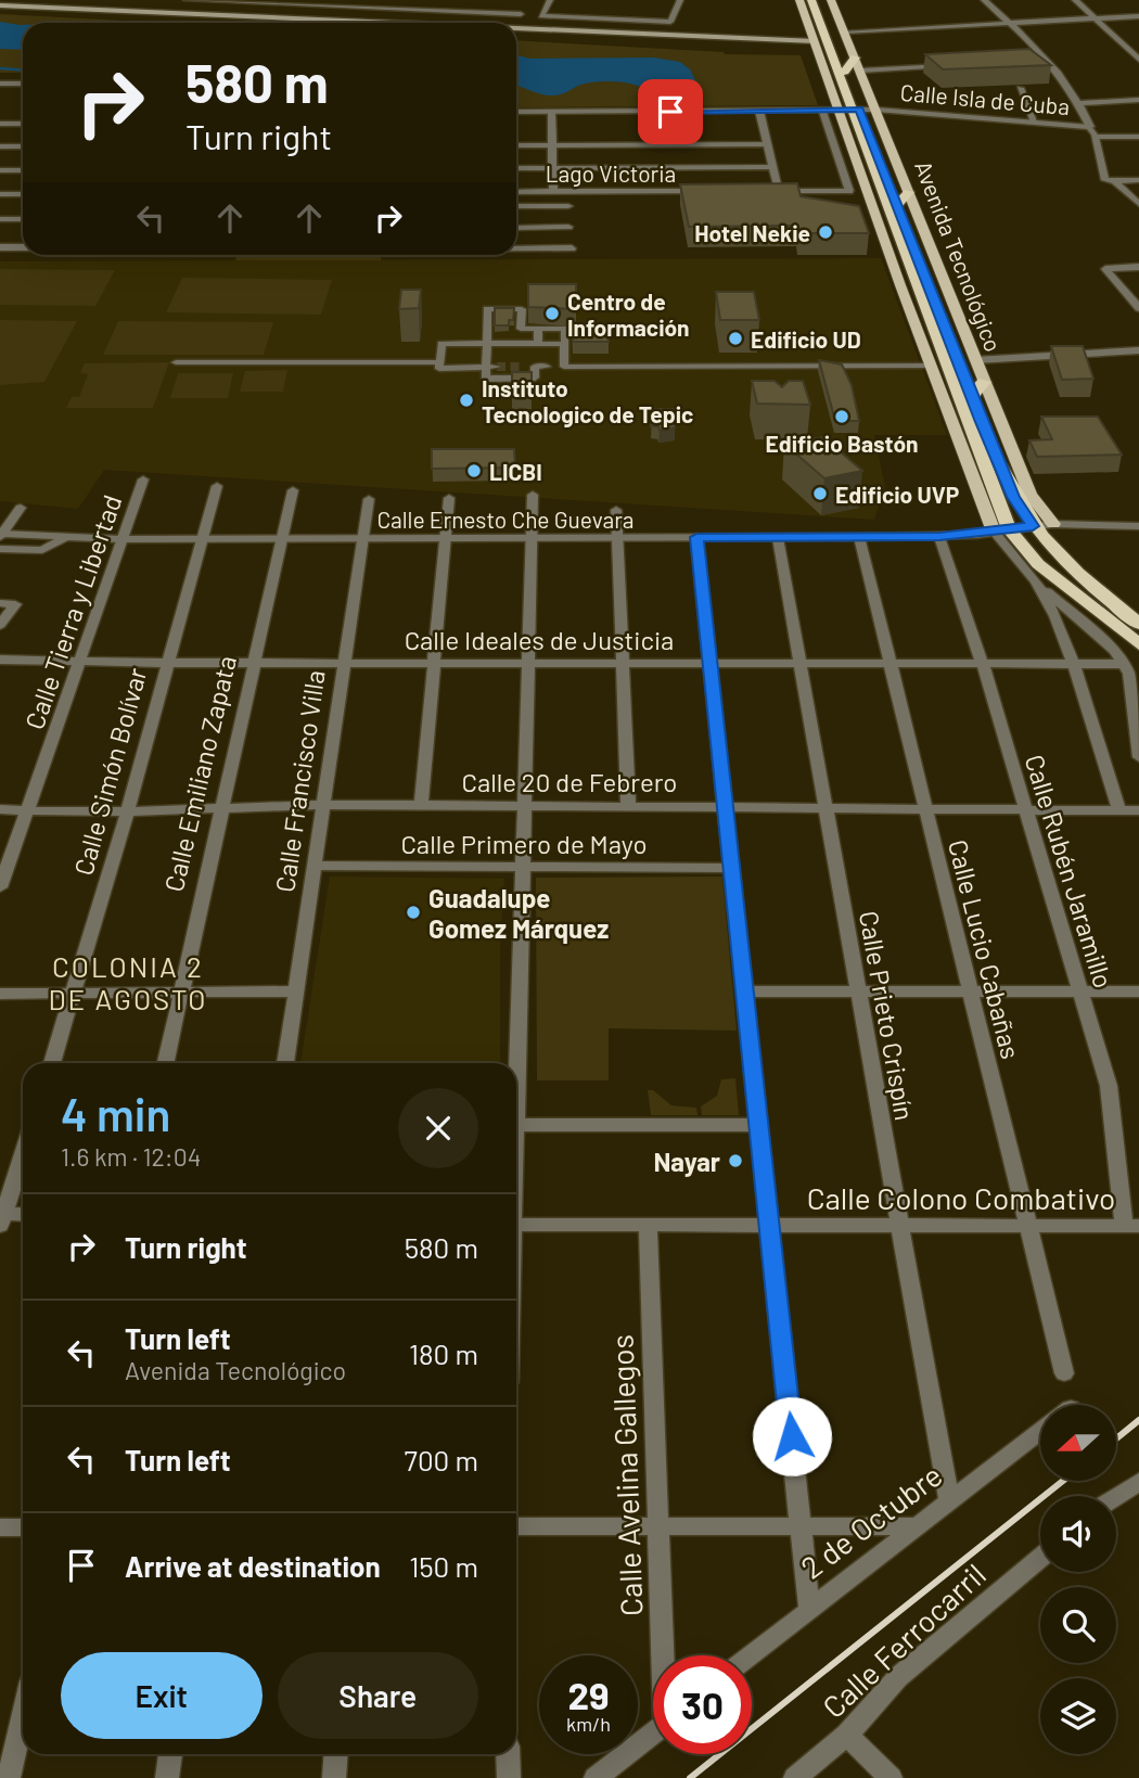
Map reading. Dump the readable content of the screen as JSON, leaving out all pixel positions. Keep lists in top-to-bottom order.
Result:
{
  "streets": {
    "highway": ["Avenida Tecnológico"],
    "street": [
      "Calle Isla de Cuba",
      "Lago Victoria",
      "Calle Ernesto Che Guevara",
      "Calle Tierra y Libertad",
      "Calle Ideales de Justicia",
      "Calle Simón Bolívar",
      "Calle Emiliano Zapata",
      "Calle Francisco Villa",
      "Calle 20 de Febrero",
      "Calle Primero de Mayo",
      "Calle Rubén Jaramillo",
      "Calle Lucio Cabañas",
      "Calle Prieto Crispín",
      "Calle Colono Combativo",
      "Calle Avelina Gallegos",
      "2 de Octubre",
      "Calle Ferrocarril"
    ]
  },
  "crossings": [
    ["Calle Isla de Cuba", "Avenida Tecnológico"],
    ["Avenida Tecnológico", "Calle Ernesto Che Guevara"],
    ["Calle Ernesto Che Guevara", "Calle Tierra y Libertad"],
    ["Calle Ernesto Che Guevara", "Calle Simón Bolívar"],
    ["Calle Ernesto Che Guevara", "Calle Emiliano Zapata"],
    ["Calle Ernesto Che Guevara", "Calle Francisco Villa"],
    ["Calle Ernesto Che Guevara", "Calle Rubén Jaramillo"],
    ["Calle Ernesto Che Guevara", "Calle Lucio Cabañas"],
    ["Calle Ernesto Che Guevara", "Calle Prieto Crispín"],
    ["Calle Tierra y Libertad", "Calle Ideales de Justicia"],
    ["Calle Tierra y Libertad", "Calle 20 de Febrero"],
    ["Calle Ideales de Justicia", "Calle Simón Bolívar"],
    ["Calle Ideales de Justicia", "Calle Emiliano Zapata"],
    ["Calle Ideales de Justicia", "Calle Francisco Villa"],
    ["Calle Ideales de Justicia", "Calle Rubén Jaramillo"],
    ["Calle Ideales de Justicia", "Calle Lucio Cabañas"],
    ["Calle Ideales de Justicia", "Calle Prieto Crispín"],
    ["Calle Simón Bolívar", "Calle 20 de Febrero"],
    ["Calle Emiliano Zapata", "Calle 20 de Febrero"],
    ["Calle Francisco Villa", "Calle 20 de Febrero"],
    ["Calle Francisco Villa", "Calle Primero de Mayo"],
    ["Calle 20 de Febrero", "Calle Rubén Jaramillo"],
    ["Calle 20 de Febrero", "Calle Lucio Cabañas"],
    ["Calle 20 de Febrero", "Calle Prieto Crispín"],
    ["Calle Rubén Jaramillo", "Calle Colono Combativo"],
    ["Calle Lucio Cabañas", "Calle Colono Combativo"],
    ["Calle Prieto Crispín", "Calle Colono Combativo"],
    ["Calle Prieto Crispín", "2 de Octubre"],
    ["Calle Colono Combativo", "Calle Avelina Gallegos"]
  ],
  "districts": ["COLONIA 2 DE AGOSTO"],
  "places": [
    "Hotel Nekie",
    "Centro de Información",
    "Edificio UD",
    "Instituto Tecnologico de Tepic",
    "Edificio Bastón",
    "LICBI",
    "Edificio UVP",
    "Guadalupe Gomez Márquez",
    "Nayar"
  ],
  "north": "left",
  "page": {
    "turn": ["580 m", "Turn right"],
    "heading": ["4 min", "1.6 km · 12:04"],
    "list": [
      {
        "name": "Turn right",
        "value": "580 m"
      },
      {
        "name": "Turn left",
        "note": "Avenida Tecnológico",
        "value": "180 m"
      },
      {
        "name": "Turn left",
        "value": "700 m"
      },
      {
        "name": "Arrive at destination",
        "value": "150 m"
      }
    ],
    "buttons": ["Exit", "Share"],
    "speed": "29 km/h",
    "limit": "30"
  }
}
